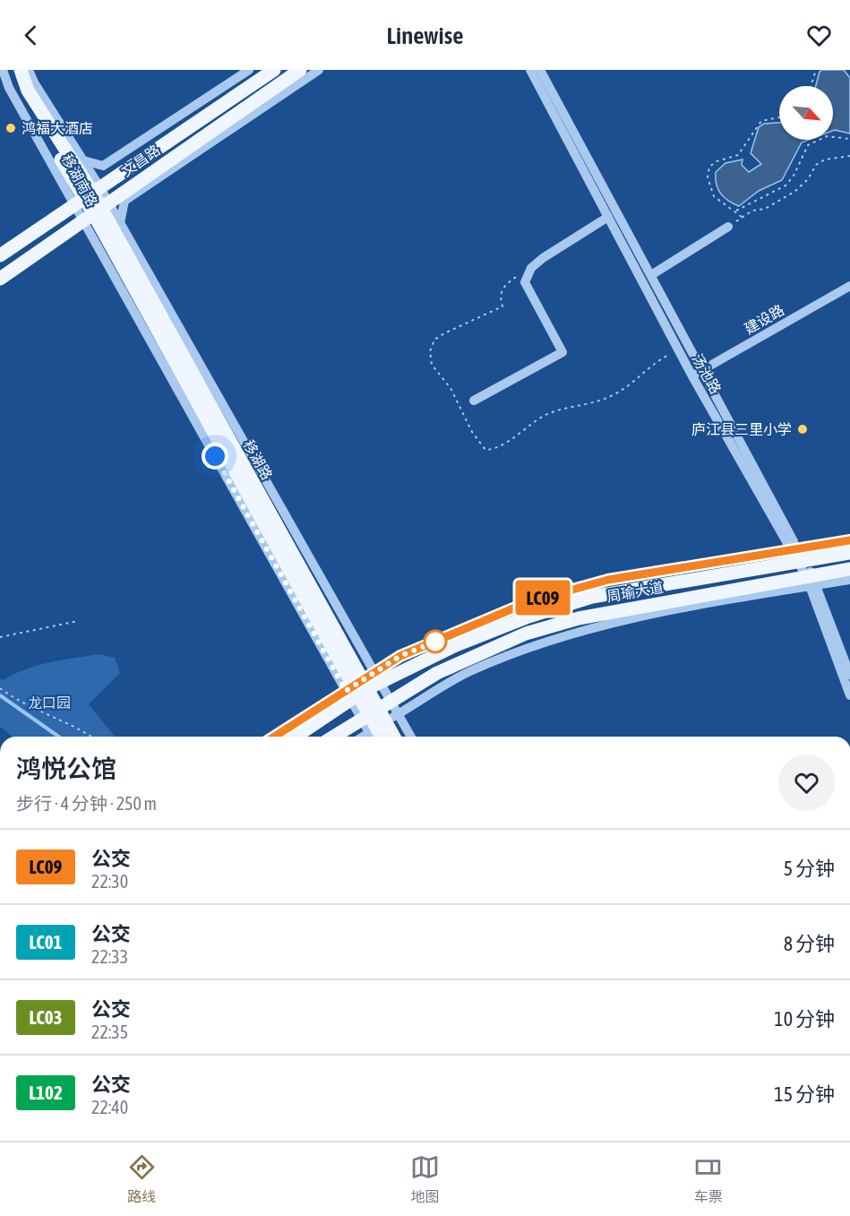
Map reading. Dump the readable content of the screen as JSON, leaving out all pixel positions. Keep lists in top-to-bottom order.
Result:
{
  "streets": {
    "main road": [
      "文昌路",
      "移湖南路",
      "移湖路",
      "周瑜大道"
    ],
    "street": ["建设路", "汤池路"]
  },
  "crossings": [
    ["文昌路", "移湖南路"],
    ["文昌路", "移湖路"],
    ["移湖南路", "移湖路"],
    ["建设路", "汤池路"],
    ["汤池路", "周瑜大道"],
    ["移湖路", "周瑜大道"]
  ],
  "parks": ["龙口园"],
  "places": ["鸿福大酒店", "庐江县三里小学"],
  "lines": ["bus line LC09"],
  "north": "bottom right",
  "page": {
    "header": "Linewise",
    "on_map": "LC09",
    "heading": ["鸿悦公馆", "步行 · 4 分钟 · 250 m"],
    "list": [
      {
        "mark": "LC09",
        "name": "公交",
        "note": "22:30",
        "value": "5 分钟"
      },
      {
        "mark": "LC01",
        "name": "公交",
        "note": "22:33",
        "value": "8 分钟"
      },
      {
        "mark": "LC03",
        "name": "公交",
        "note": "22:35",
        "value": "10 分钟"
      },
      {
        "mark": "L102",
        "name": "公交",
        "note": "22:40",
        "value": "15 分钟"
      }
    ],
    "tabs": ["路线", "地图", "车票"]
  }
}
